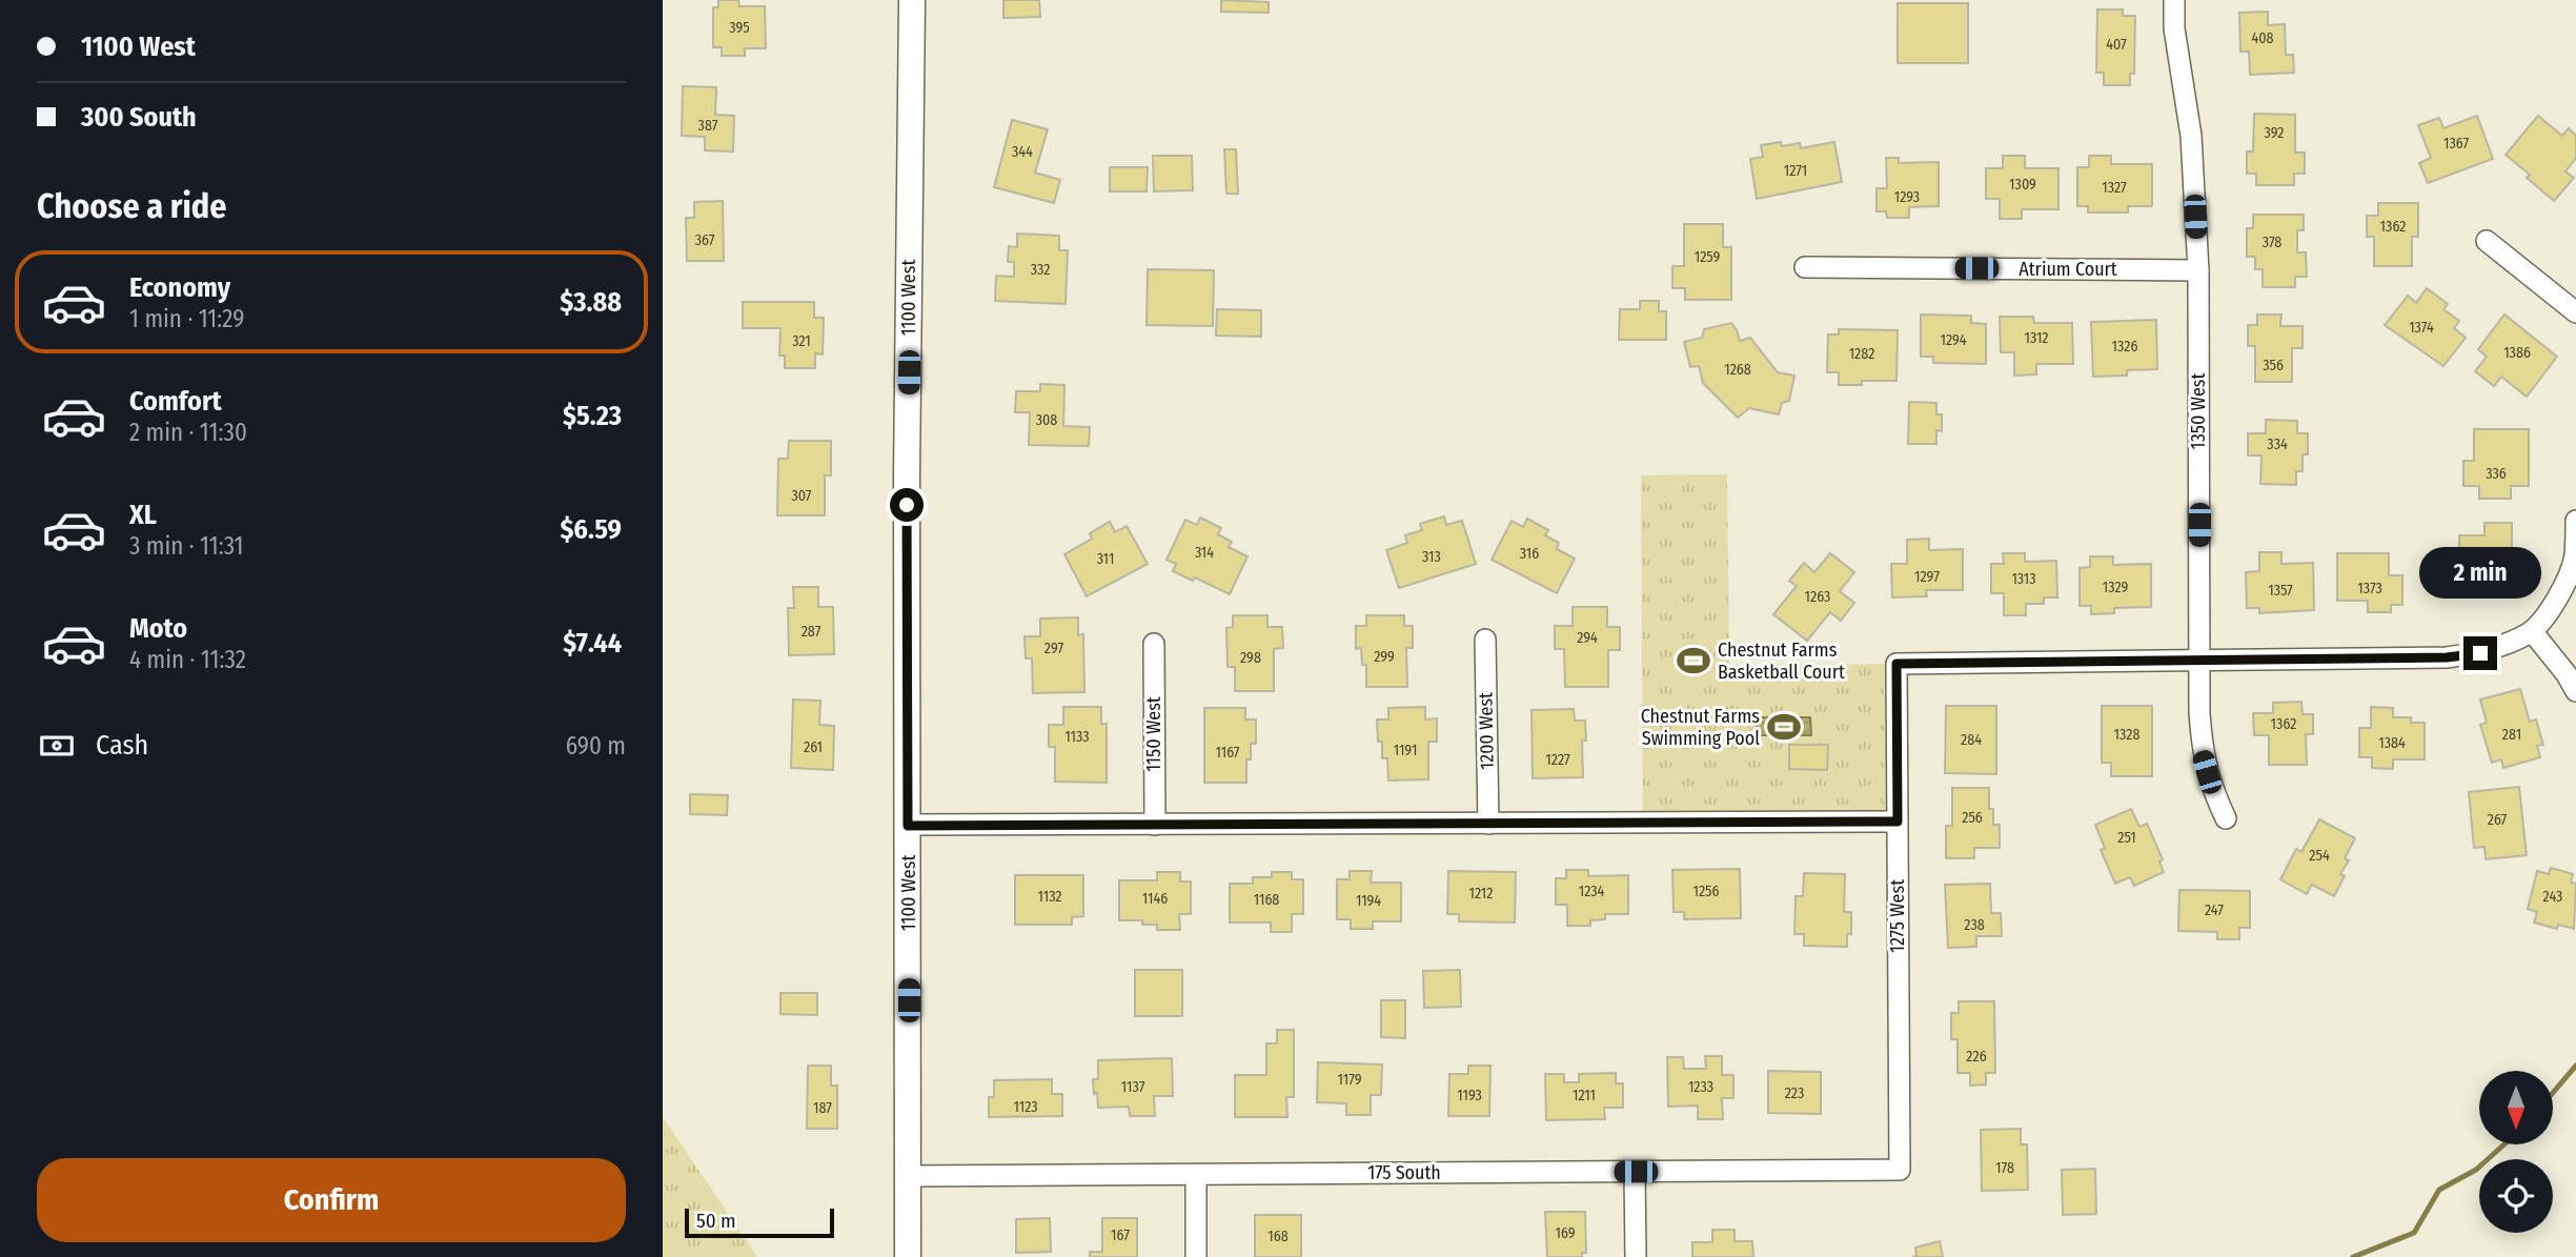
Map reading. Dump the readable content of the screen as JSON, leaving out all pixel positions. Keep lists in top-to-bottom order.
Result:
{
  "streets": {
    "street": [
      "Atrium Court",
      "1100 West",
      "1350 West",
      "1200 West",
      "1150 West",
      "1275 West",
      "175 South"
    ]
  },
  "crossings": [
    ["Atrium Court", "1350 West"],
    ["1100 West", "175 South"],
    ["1350 West", "1275 West"],
    ["1275 West", "175 South"]
  ],
  "places": {
    "sports": ["Chestnut Farms Basketball Court", "Chestnut Farms Swimming Pool"]
  },
  "house_numbers": [
    "395",
    "408",
    "407",
    "387",
    "392",
    "1367",
    "344",
    "1271",
    "1309",
    "1327",
    "1293",
    "1362",
    "367",
    "378",
    "1259",
    "332",
    "1374",
    "1312",
    "1294",
    "321",
    "1326",
    "1386",
    "1282",
    "356",
    "1268",
    "308",
    "334",
    "336",
    "307",
    "314",
    "316",
    "313",
    "311",
    "1297",
    "1313",
    "1329",
    "1373",
    "1357",
    "1263",
    "287",
    "294",
    "297",
    "299",
    "298",
    "1362",
    "1328",
    "281",
    "1133",
    "284",
    "1384",
    "261",
    "1191",
    "1167",
    "1227",
    "256",
    "267",
    "251",
    "254",
    "1234",
    "1256",
    "1212",
    "1132",
    "243",
    "1146",
    "1168",
    "1194",
    "247",
    "238",
    "226",
    "1179",
    "1137",
    "1233",
    "223",
    "1193",
    "1211",
    "1123",
    "187",
    "178",
    "169",
    "167",
    "168"
  ],
  "scale_bar": "50 m",
  "north": "bottom",
  "page": {
    "banner": ["1100 West", "300 South"],
    "heading": "Choose a ride",
    "list": [
      {
        "name": "Economy",
        "note": "1 min · 11:29",
        "value": "$3.88"
      },
      {
        "name": "Comfort",
        "note": "2 min · 11:30",
        "value": "$5.23"
      },
      {
        "name": "XL",
        "note": "3 min · 11:31",
        "value": "$6.59"
      },
      {
        "name": "Moto",
        "note": "4 min · 11:32",
        "value": "$7.44"
      }
    ],
    "bubble": "2 min",
    "pay": ["Cash", "690 m"],
    "buttons": "Confirm",
    "scale": "50 m"
  }
}
